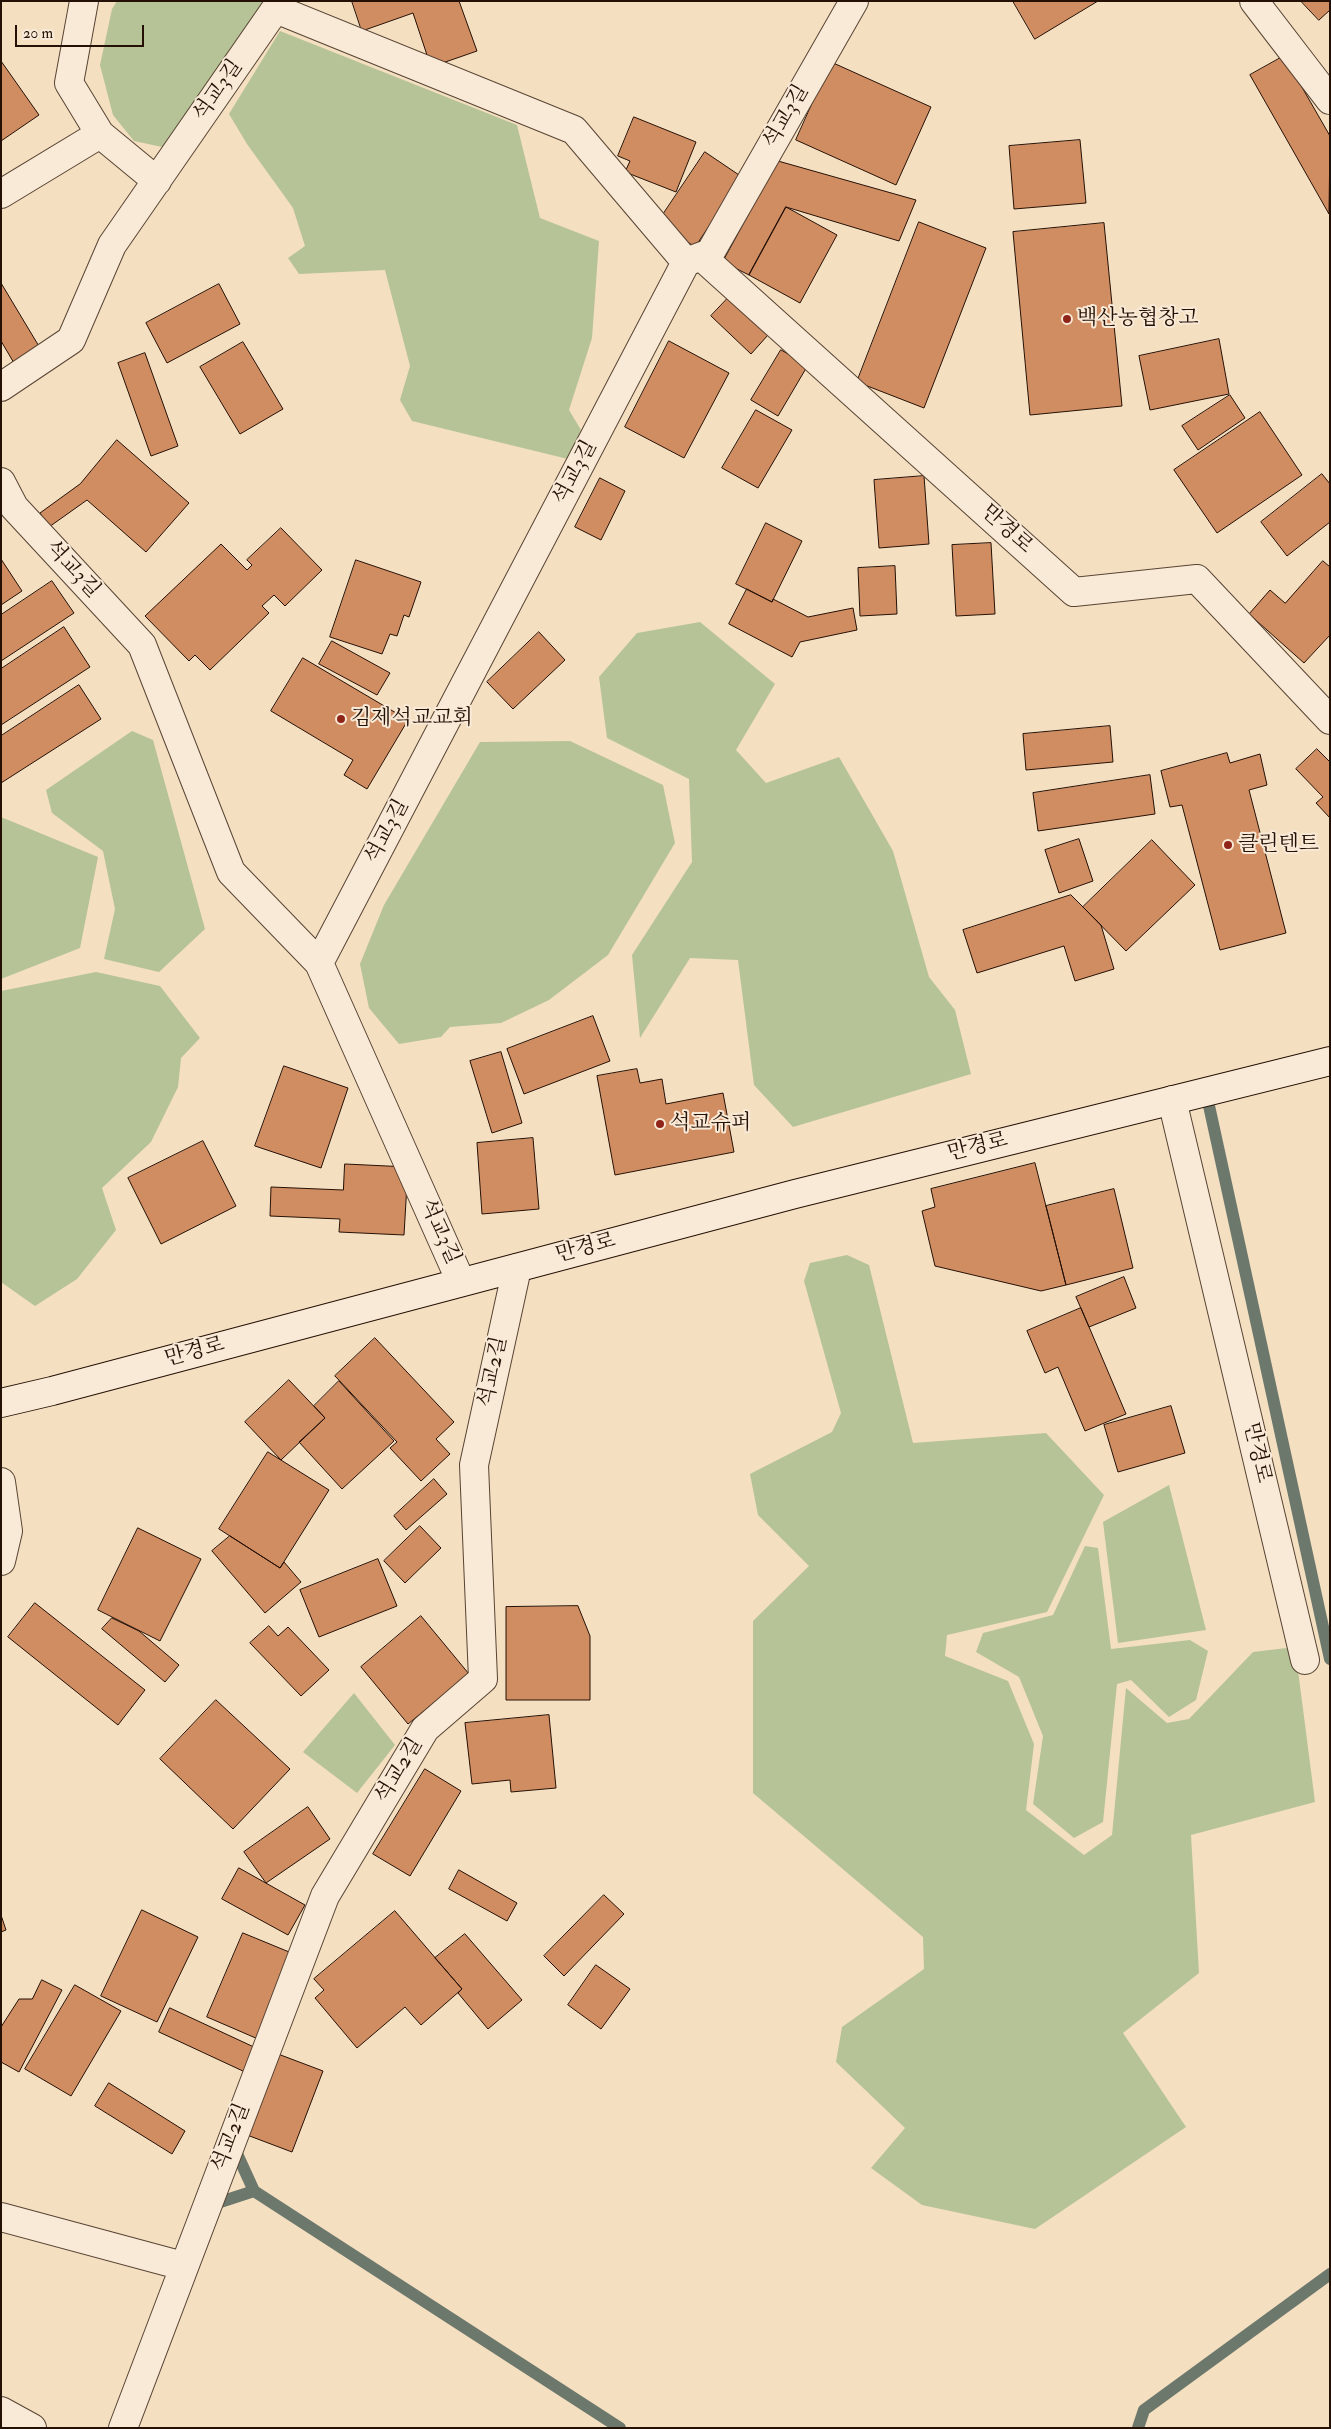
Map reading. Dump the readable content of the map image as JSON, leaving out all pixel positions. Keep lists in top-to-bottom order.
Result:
{
  "streets": {
    "street": ["석교3길", "만경로", "석교2길"]
  },
  "crossings": [
    ["석교3길", "만경로"],
    ["만경로", "석교2길"]
  ],
  "places": [
    "백산농협창고",
    "김제석교교회",
    "클린텐트",
    "석교슈퍼"
  ],
  "scale_bar": "20 m"
}
